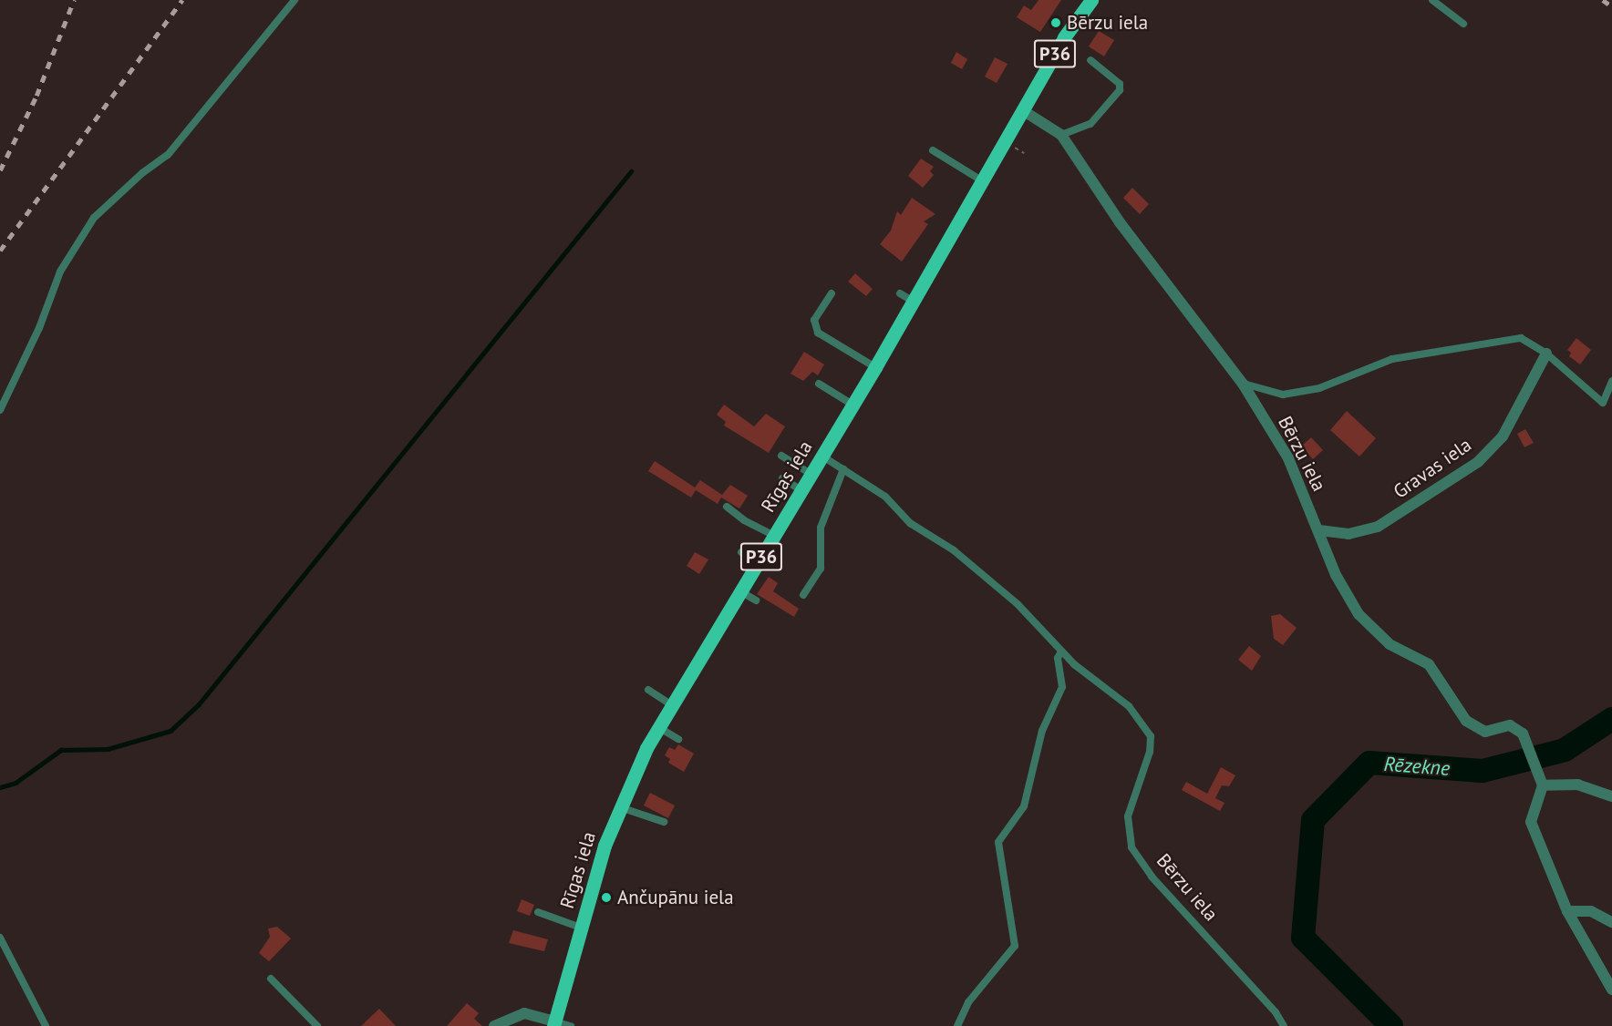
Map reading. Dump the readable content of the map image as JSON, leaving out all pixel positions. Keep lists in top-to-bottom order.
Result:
{
  "streets": {
    "main road": ["P36", "Rīgas iela"],
    "street": ["Bērzu iela", "Gravas iela"]
  },
  "crossings": [
    ["Bērzu iela", "Gravas iela"],
    ["Bērzu iela", "Rīgas iela"]
  ],
  "water": ["Rēzekne"],
  "places": ["Bērzu iela", "Ančupānu iela"]
}
